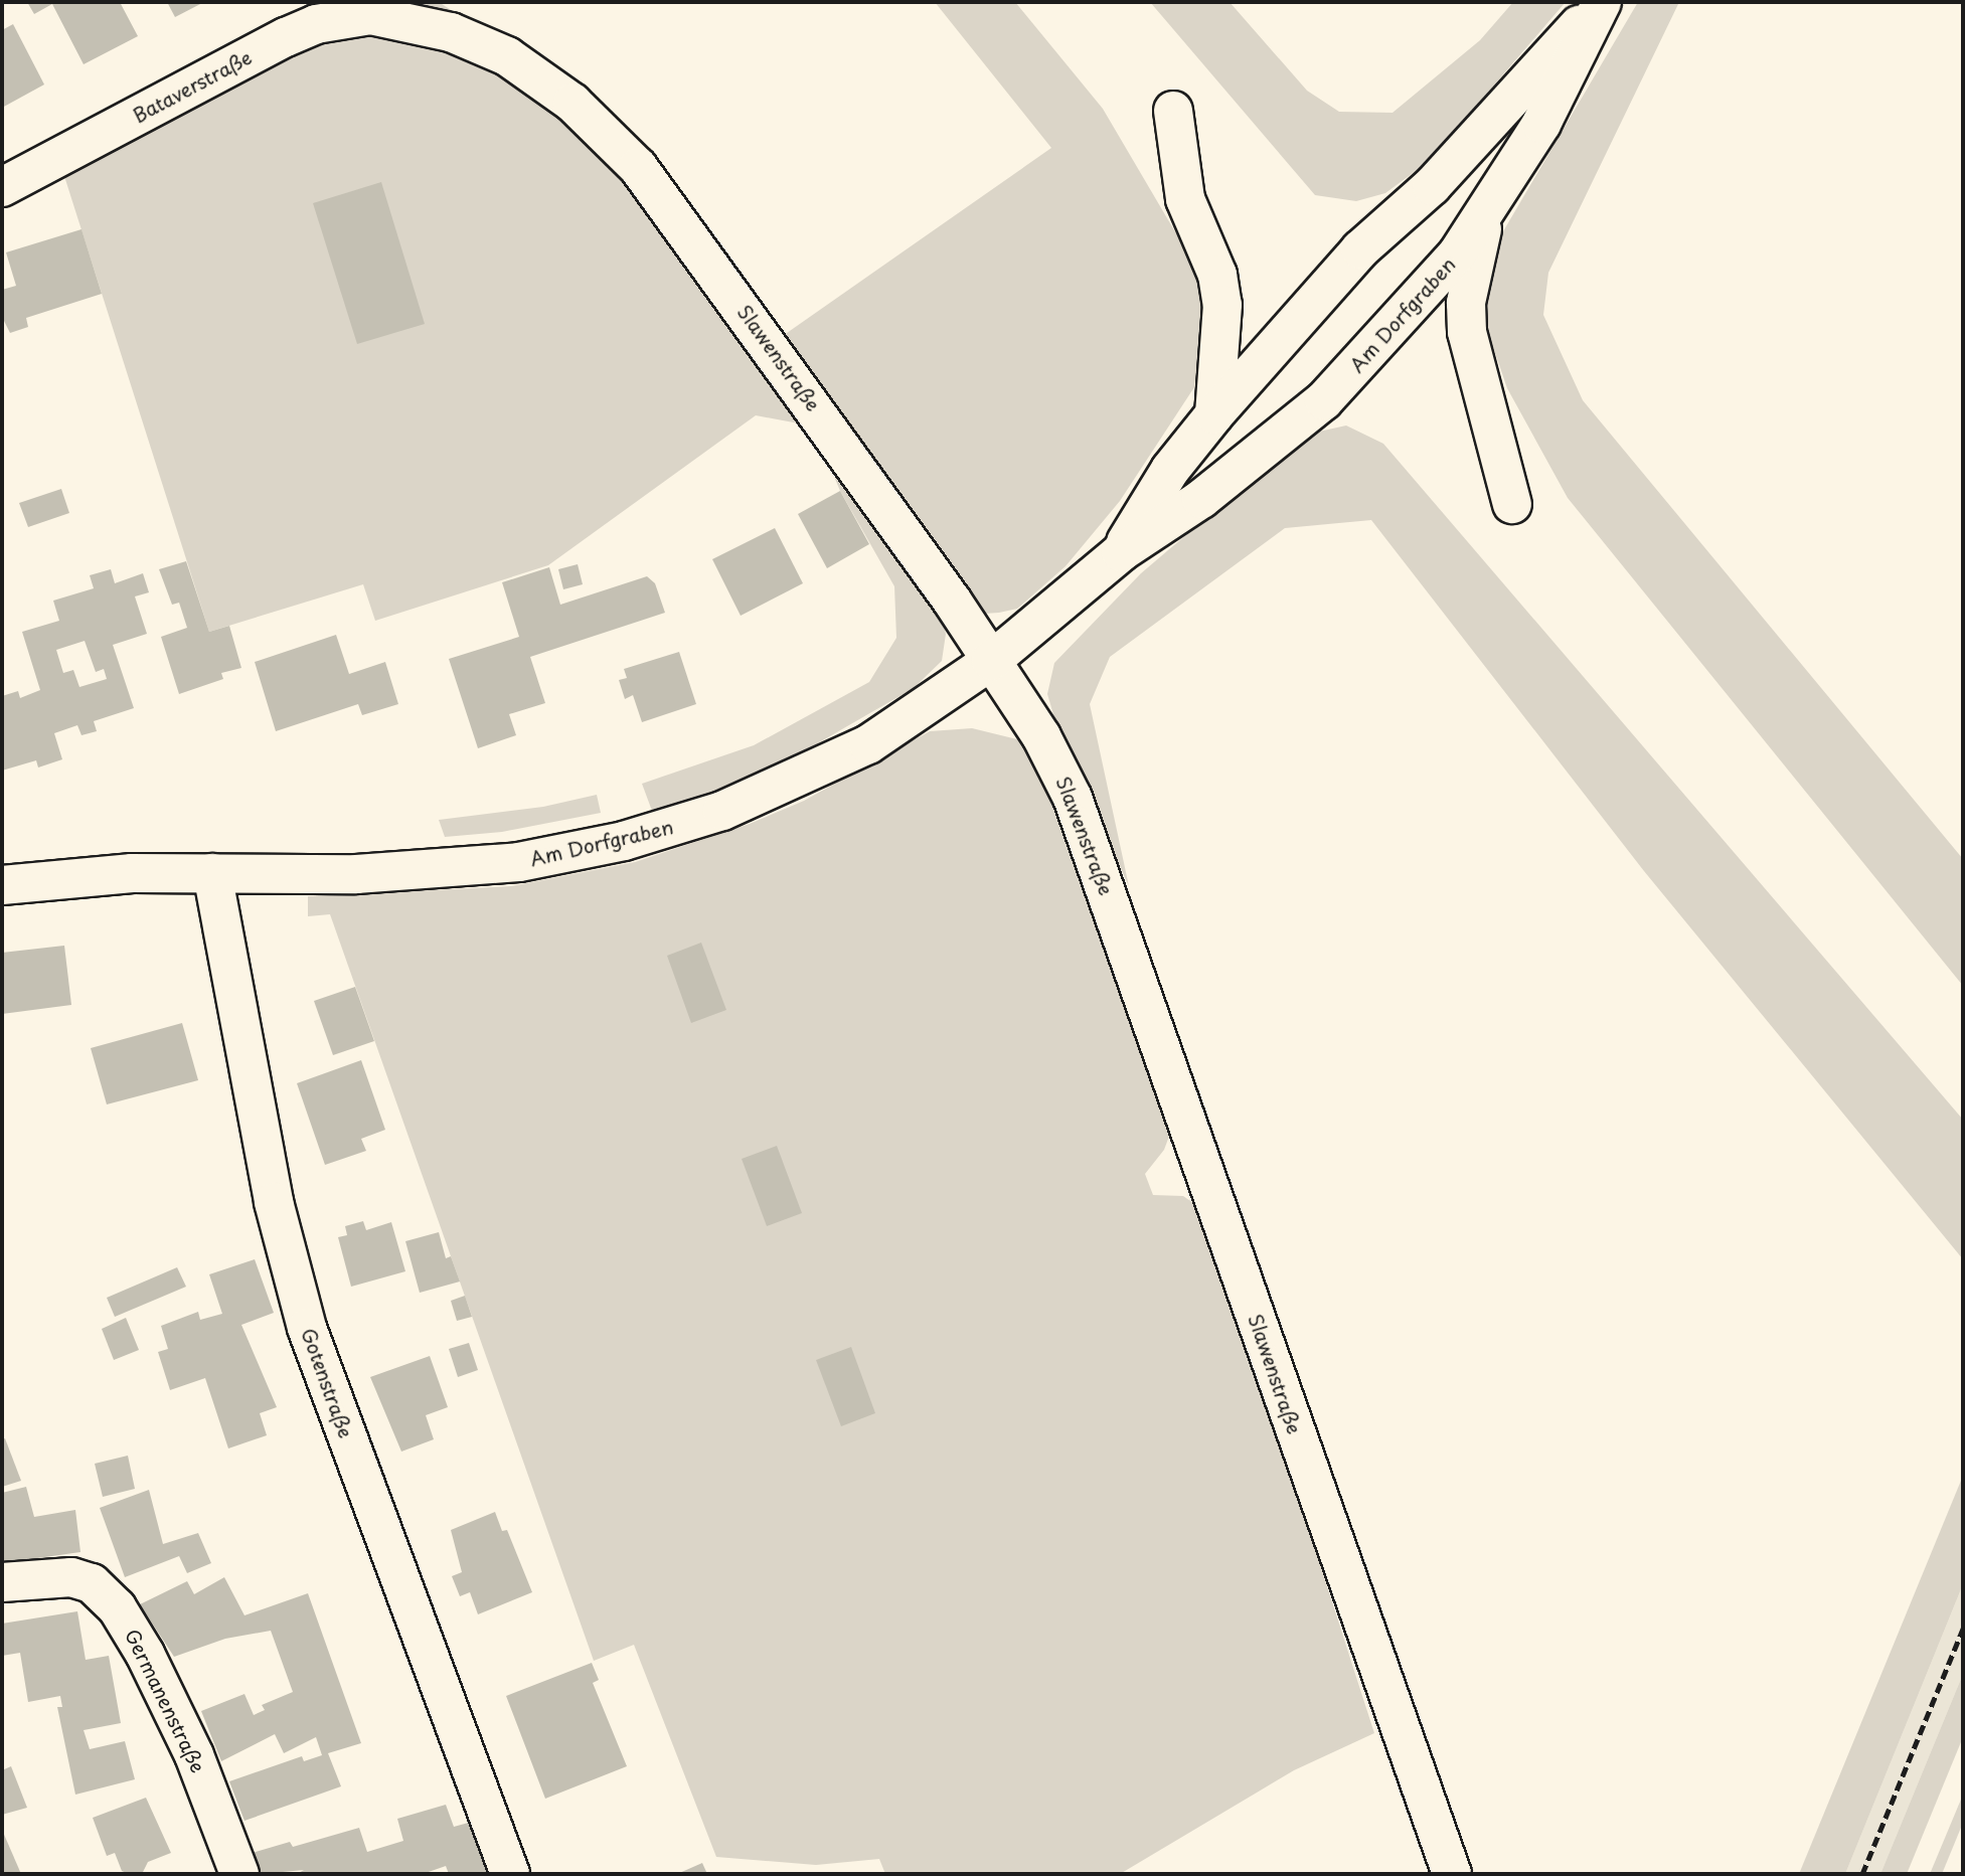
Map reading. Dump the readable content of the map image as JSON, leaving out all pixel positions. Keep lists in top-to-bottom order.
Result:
{
  "streets": {
    "street": [
      "Bataverstraße",
      "Am Dorfgraben",
      "Slawenstraße",
      "Gotenstraße",
      "Germanenstraße"
    ]
  },
  "crossings": [
    ["Bataverstraße", "Slawenstraße"],
    ["Am Dorfgraben", "Slawenstraße"],
    ["Am Dorfgraben", "Gotenstraße"]
  ]
}
